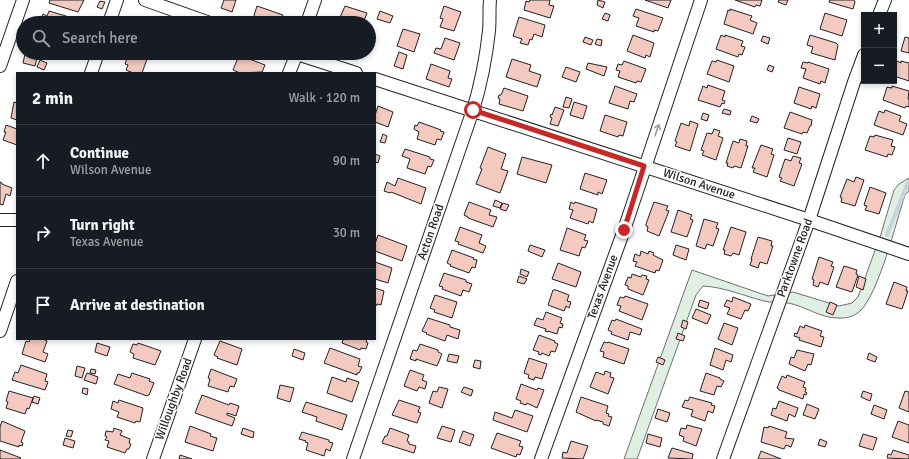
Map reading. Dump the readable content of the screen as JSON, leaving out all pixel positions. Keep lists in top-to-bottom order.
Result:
{
  "streets": {
    "street": [
      "Wilson Avenue",
      "Acton Road",
      "Parktowne Road",
      "Texas Avenue",
      "Willoughby Road"
    ]
  },
  "crossings": [
    ["Wilson Avenue", "Acton Road"],
    ["Wilson Avenue", "Parktowne Road"],
    ["Wilson Avenue", "Texas Avenue"]
  ],
  "one_way": ["Texas Avenue"],
  "page": {
    "map_buttons": ["+", "−"],
    "search": "Search here",
    "heading": ["2 min", "Walk · 120 m"],
    "list": [
      ["Continue", "Wilson Avenue", "90 m"],
      ["Turn right", "Texas Avenue", "30 m"],
      "Arrive at destination"
    ]
  }
}
